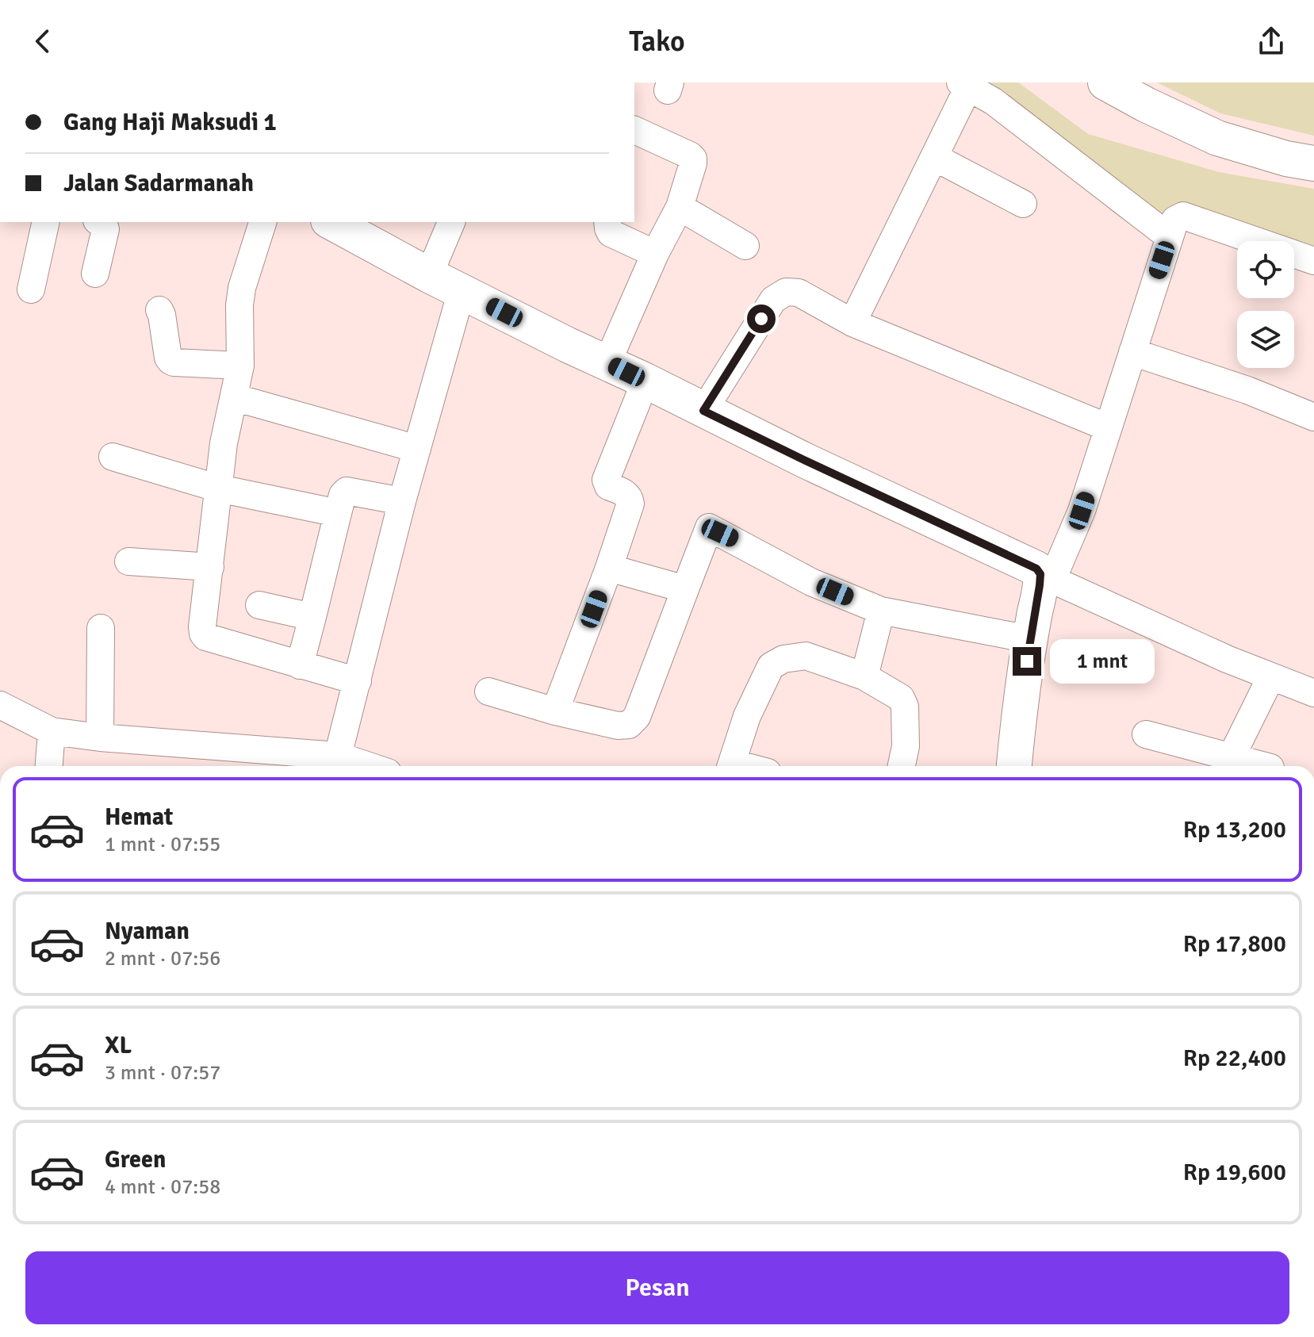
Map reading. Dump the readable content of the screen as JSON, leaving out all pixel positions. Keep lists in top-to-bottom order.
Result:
{
  "page": {
    "header": "Tako",
    "banner": ["Gang Haji Maksudi 1", "Jalan Sadarmanah"],
    "bubble": "1 mnt",
    "list": [
      {
        "name": "Hemat",
        "note": "1 mnt · 07:55",
        "value": "Rp 13,200"
      },
      {
        "name": "Nyaman",
        "note": "2 mnt · 07:56",
        "value": "Rp 17,800"
      },
      {
        "name": "XL",
        "note": "3 mnt · 07:57",
        "value": "Rp 22,400"
      },
      {
        "name": "Green",
        "note": "4 mnt · 07:58",
        "value": "Rp 19,600"
      }
    ],
    "buttons": "Pesan"
  }
}
